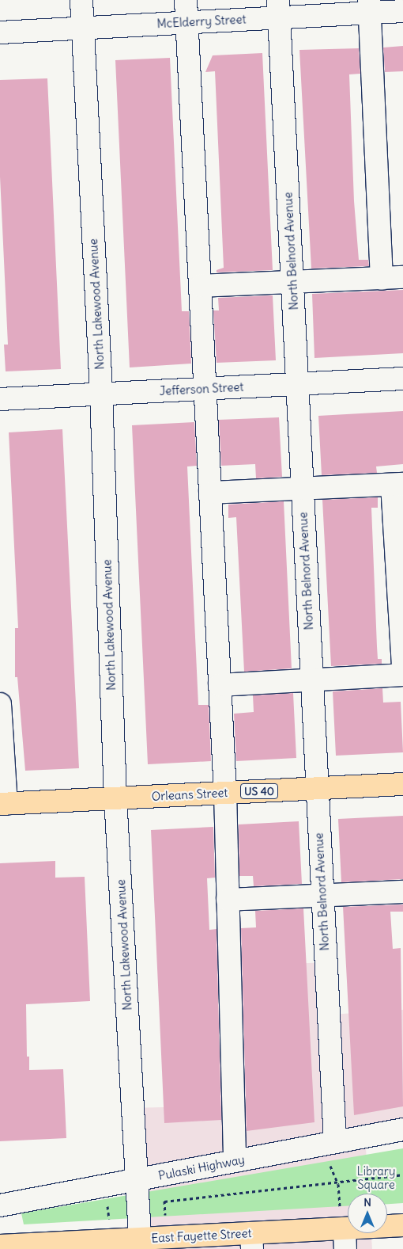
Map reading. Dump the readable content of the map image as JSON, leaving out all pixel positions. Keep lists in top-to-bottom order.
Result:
{
  "streets": {
    "main road": ["US 40", "Orleans Street", "East Fayette Street"],
    "street": [
      "McElderry Street",
      "North Belnord Avenue",
      "North Lakewood Avenue",
      "Jefferson Street",
      "Pulaski Highway"
    ]
  },
  "crossings": [
    ["McElderry Street", "North Belnord Avenue"],
    ["McElderry Street", "North Lakewood Avenue"],
    ["North Belnord Avenue", "Jefferson Street"],
    ["North Belnord Avenue", "Orleans Street"],
    ["North Belnord Avenue", "Pulaski Highway"],
    ["North Lakewood Avenue", "Jefferson Street"],
    ["North Lakewood Avenue", "Orleans Street"],
    ["North Lakewood Avenue", "Pulaski Highway"],
    ["North Lakewood Avenue", "East Fayette Street"]
  ],
  "parks": ["Library Square"],
  "north": "top"
}
